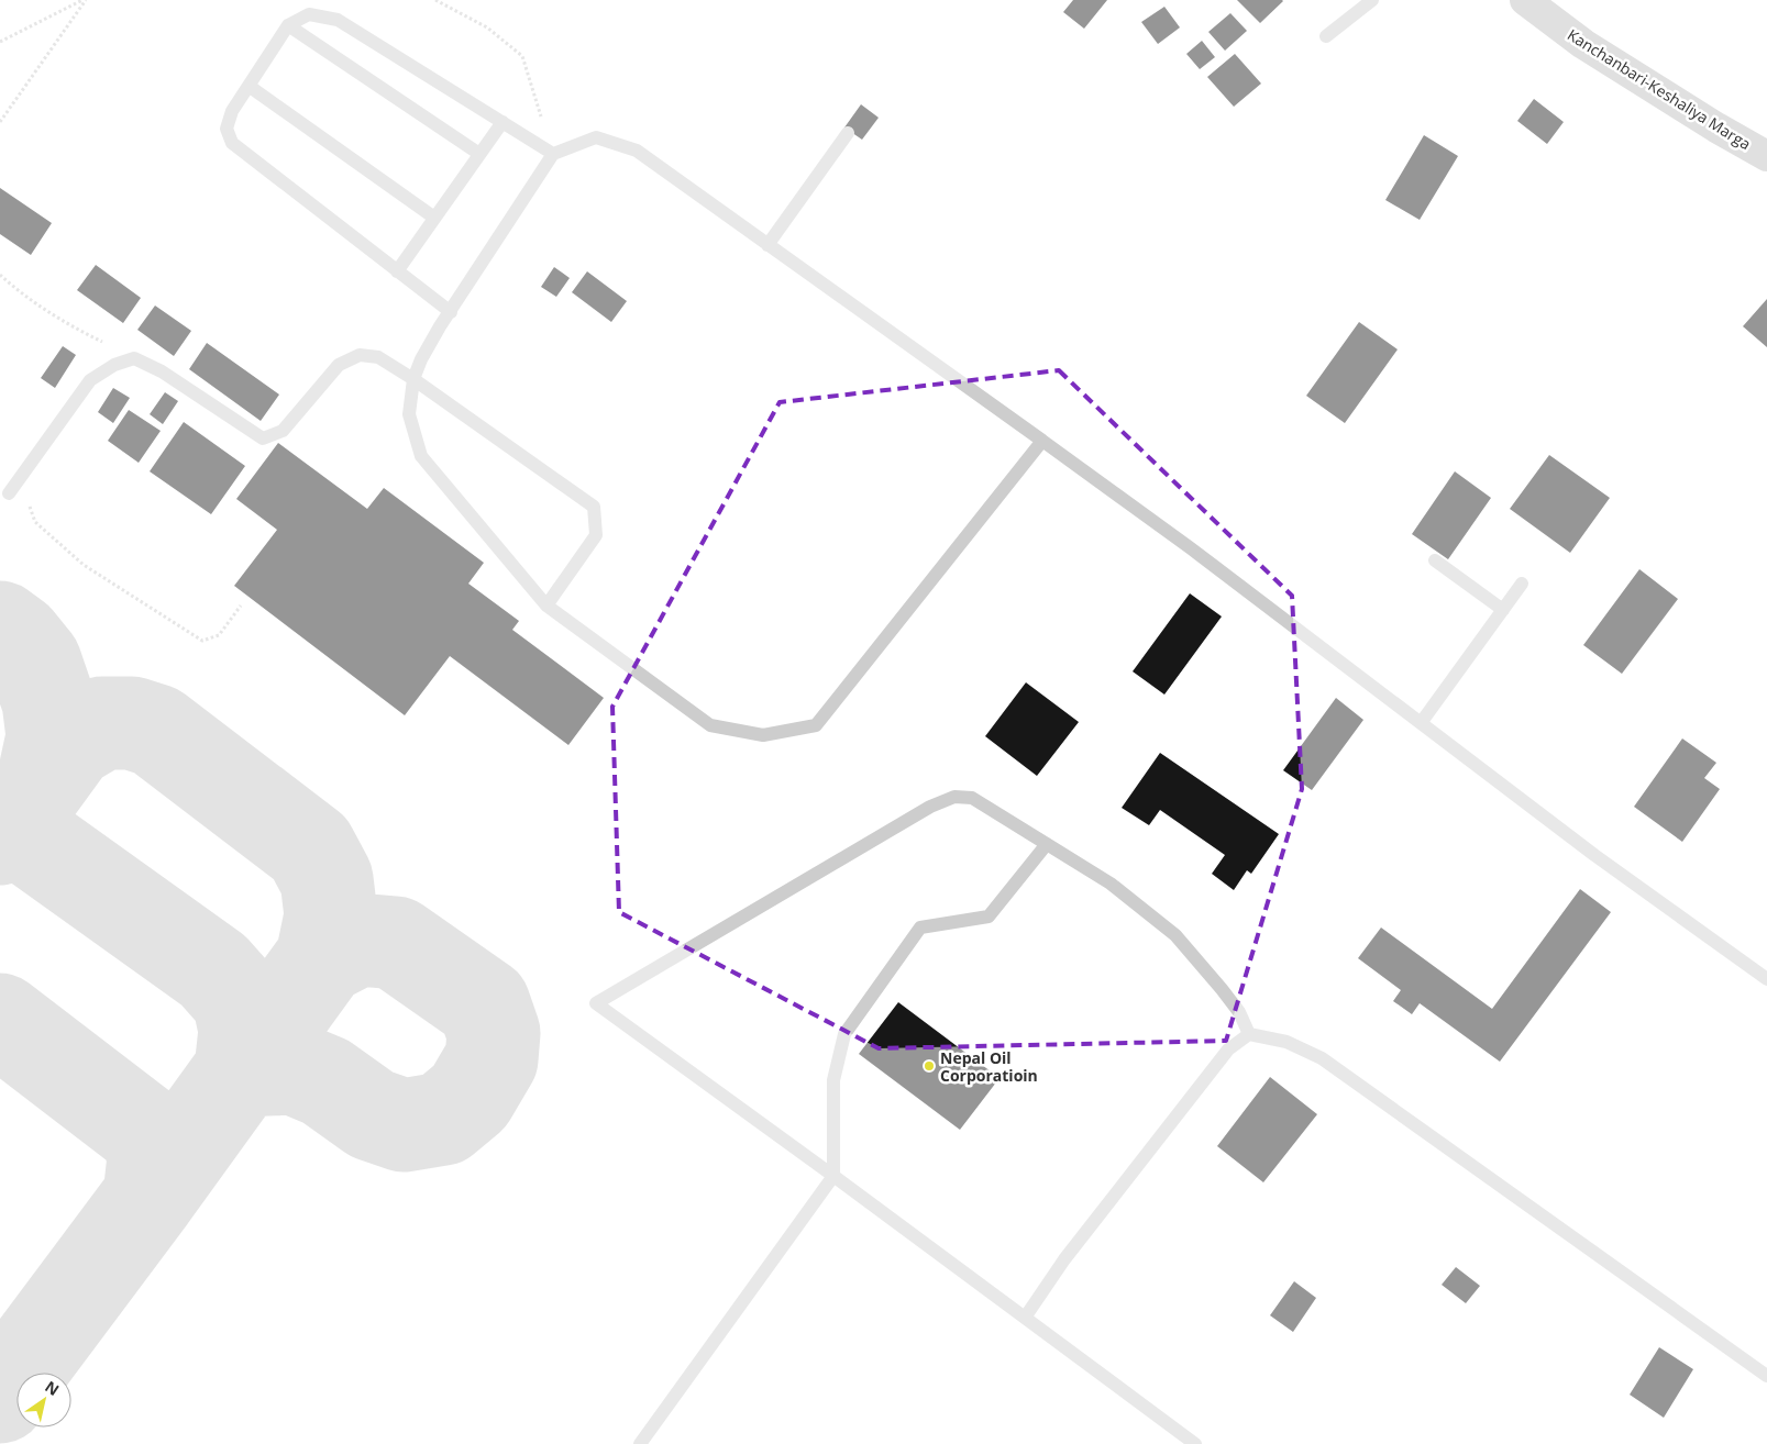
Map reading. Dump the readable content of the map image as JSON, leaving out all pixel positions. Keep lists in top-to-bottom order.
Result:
{
  "streets": {
    "street": ["Kanchanbari-Keshaliya Marga"]
  },
  "places": ["Nepal Oil Corporatioin"],
  "north": "top right"
}
